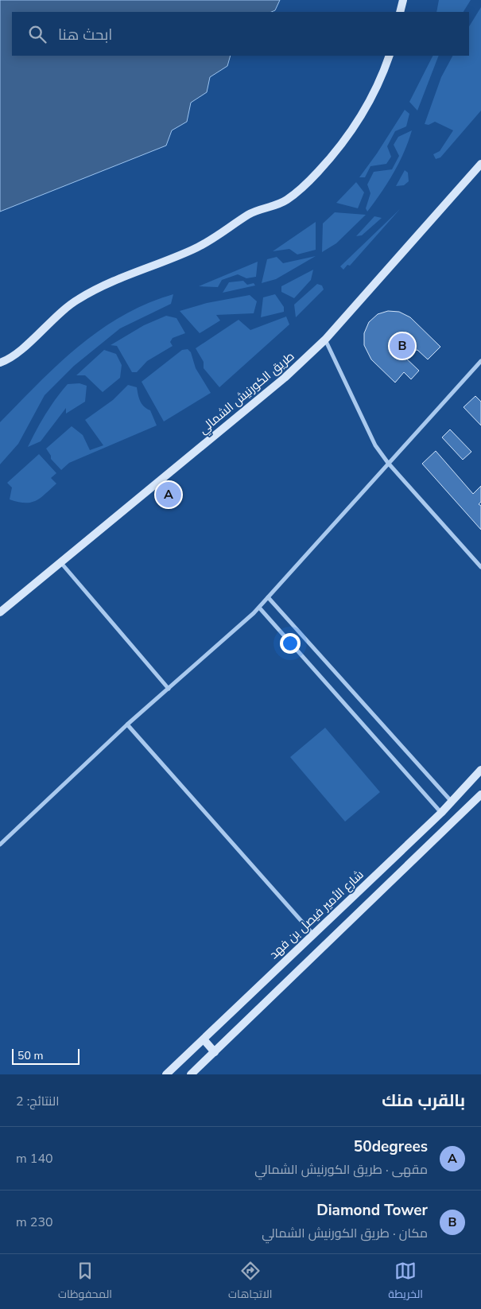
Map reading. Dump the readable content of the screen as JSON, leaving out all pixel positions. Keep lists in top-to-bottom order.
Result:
{
  "streets": {
    "main road": ["طريق الكورنيش الشمالي", "شارع الأمير فيصل بن فهد"]
  },
  "scale_bar": "50 m",
  "page": {
    "search": "ابحث هنا",
    "pins": ["B", "A"],
    "scale": "50 m",
    "heading": ["بالقرب منك", "النتائج: 2"],
    "list": [
      {
        "mark": "A",
        "name": "50degrees",
        "note": "مقهى · طريق الكورنيش الشمالي",
        "value": "140 m"
      },
      {
        "mark": "B",
        "name": "Diamond Tower",
        "note": "مكان · طريق الكورنيش الشمالي",
        "value": "230 m"
      }
    ],
    "nav": ["الخريطة", "الاتجاهات", "المحفوظات"]
  }
}
